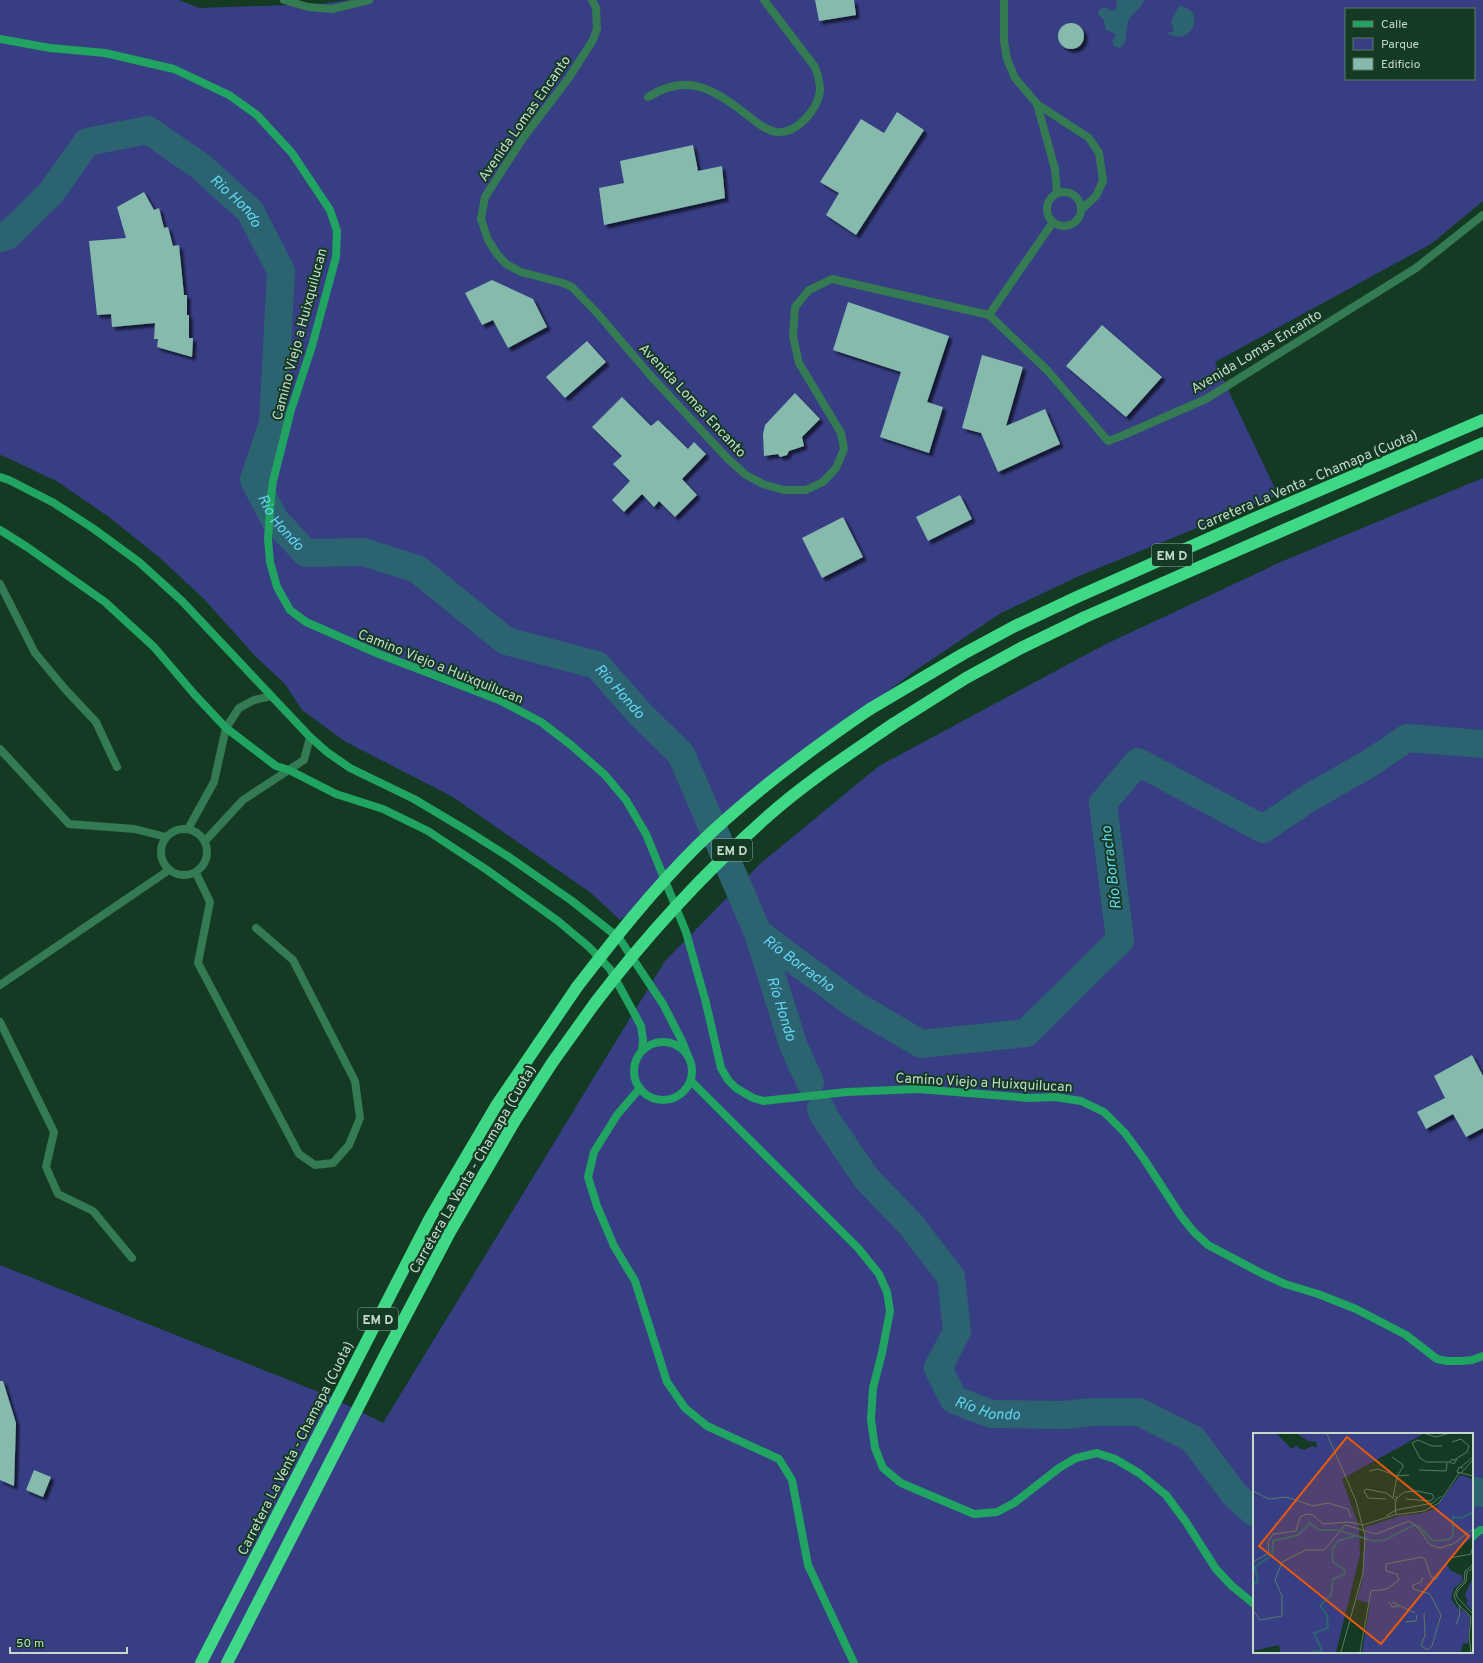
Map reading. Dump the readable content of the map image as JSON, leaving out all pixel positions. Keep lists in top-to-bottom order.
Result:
{
  "streets": {
    "highway": ["Carretera La Venta - Chamapa (Cuota)", "EM D"],
    "main road": ["Camino Viejo a Huixquilucan"],
    "street": ["Avenida Lomas Encanto"]
  },
  "water": ["Rio Hondo", "Río Borracho", "Río Hondo"],
  "legend": ["Calle", "Parque", "Edificio"],
  "scale_bar": "50 m"
}
